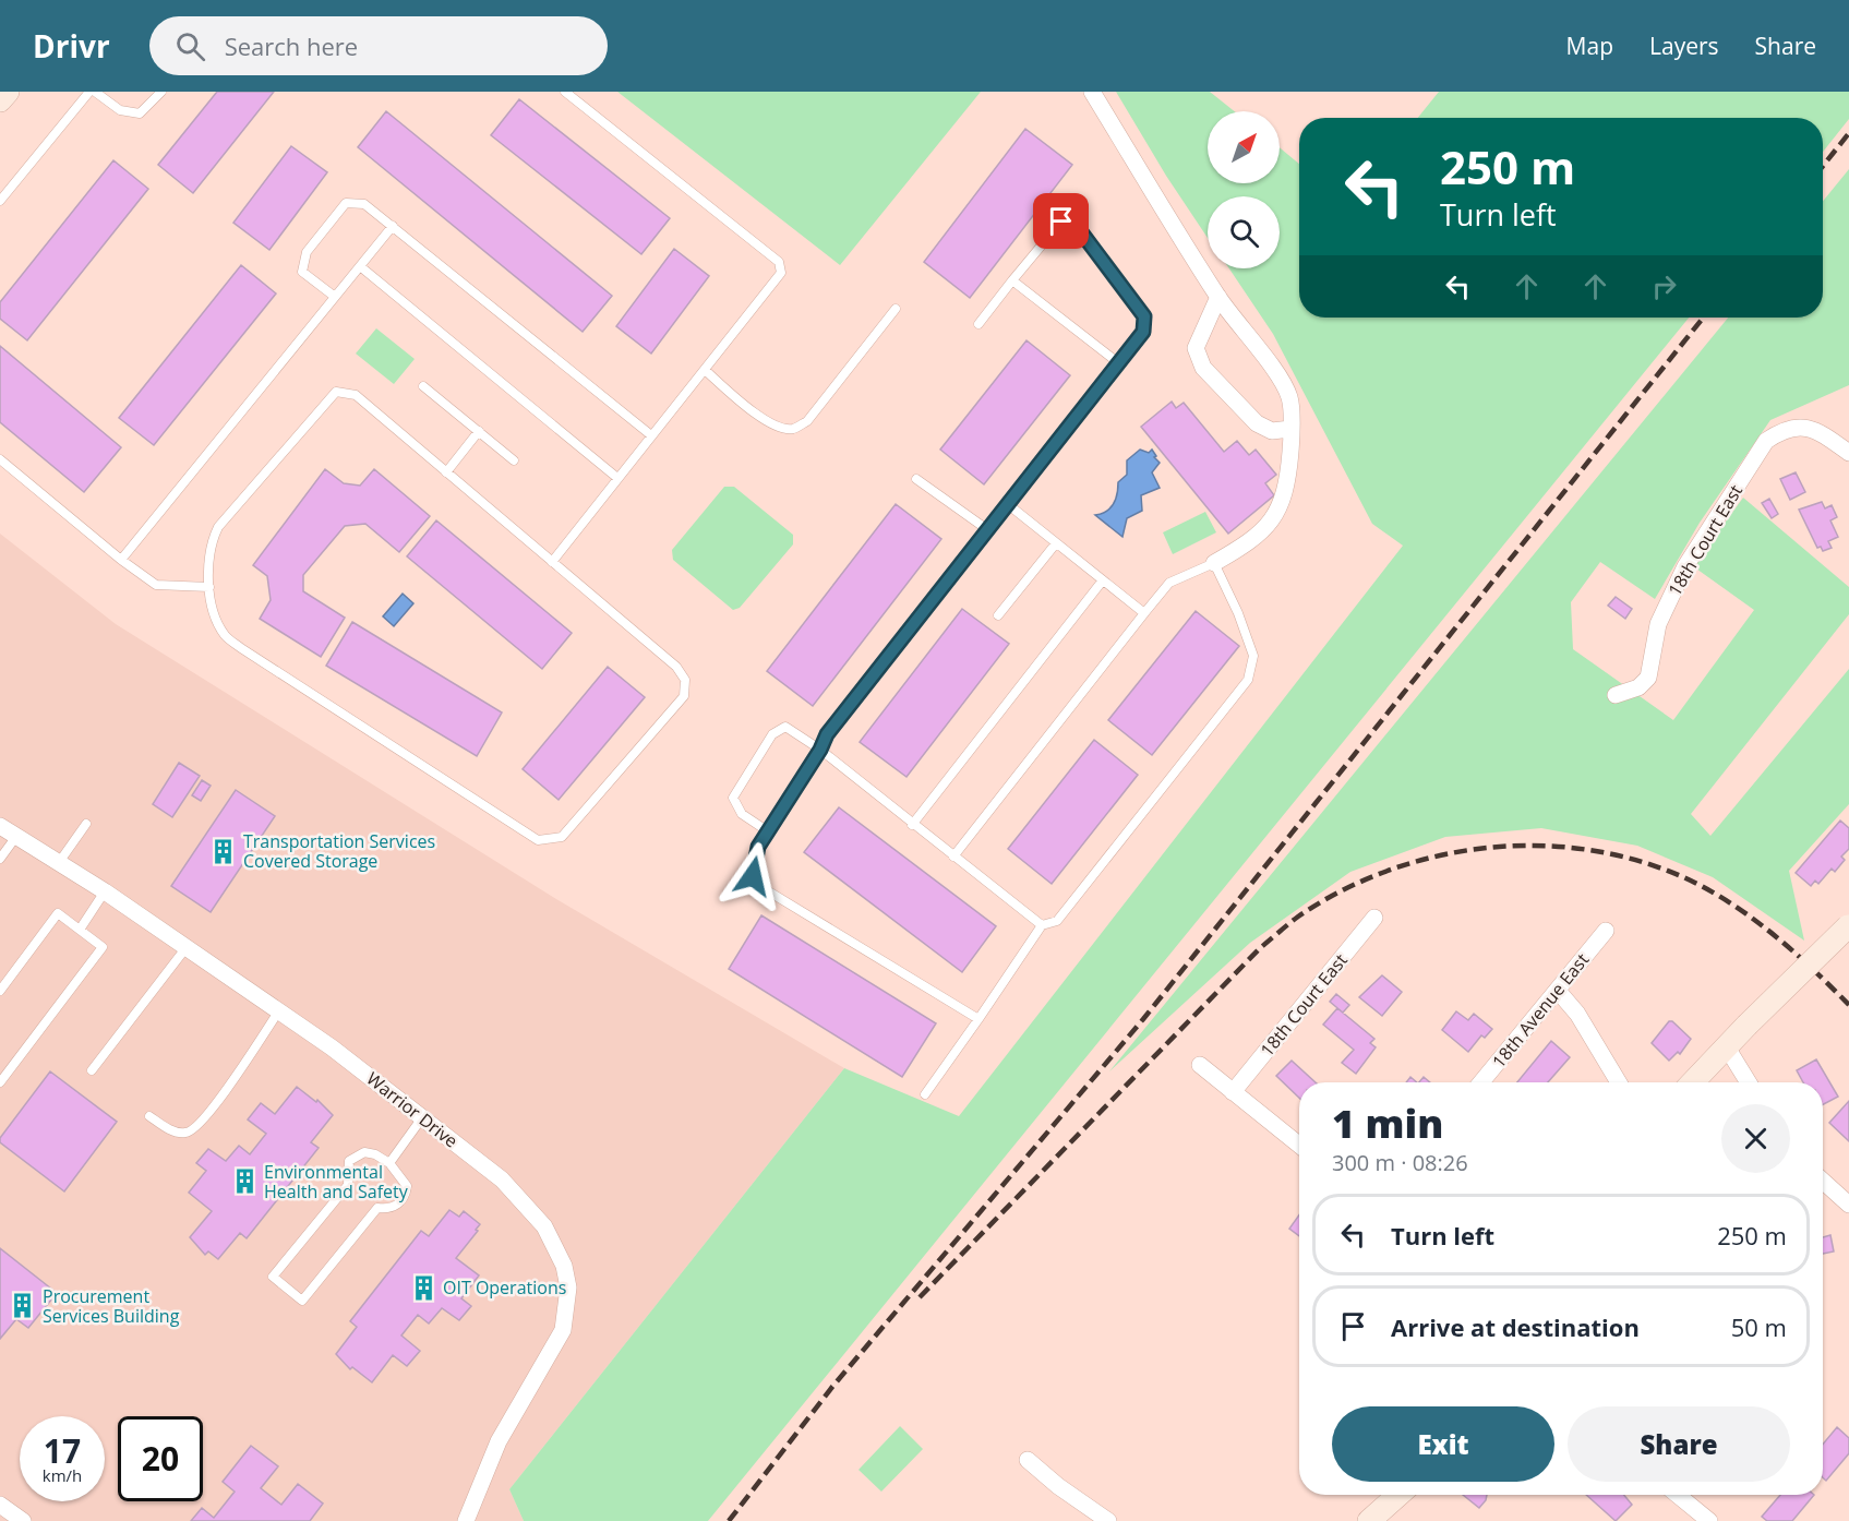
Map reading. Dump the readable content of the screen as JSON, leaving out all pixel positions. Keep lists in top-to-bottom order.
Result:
{
  "streets": {
    "street": ["18th Court East", "18th Avenue East", "Warrior Drive"]
  },
  "places": {
    "building": [
      "Transportation Services Covered Storage",
      "Environmental Health and Safety",
      "OIT Operations",
      "Procurement Services Building"
    ]
  },
  "north": "top right",
  "page": {
    "header": "Drivr",
    "search": "Search here",
    "nav": ["Map", "Layers", "Share"],
    "turn": ["250 m", "Turn left"],
    "heading": ["1 min", "300 m · 08:26"],
    "list": [
      {
        "name": "Turn left",
        "value": "250 m"
      },
      {
        "name": "Arrive at destination",
        "value": "50 m"
      }
    ],
    "buttons": ["Exit", "Share"],
    "speed": "17 km/h",
    "limit": "20"
  }
}
